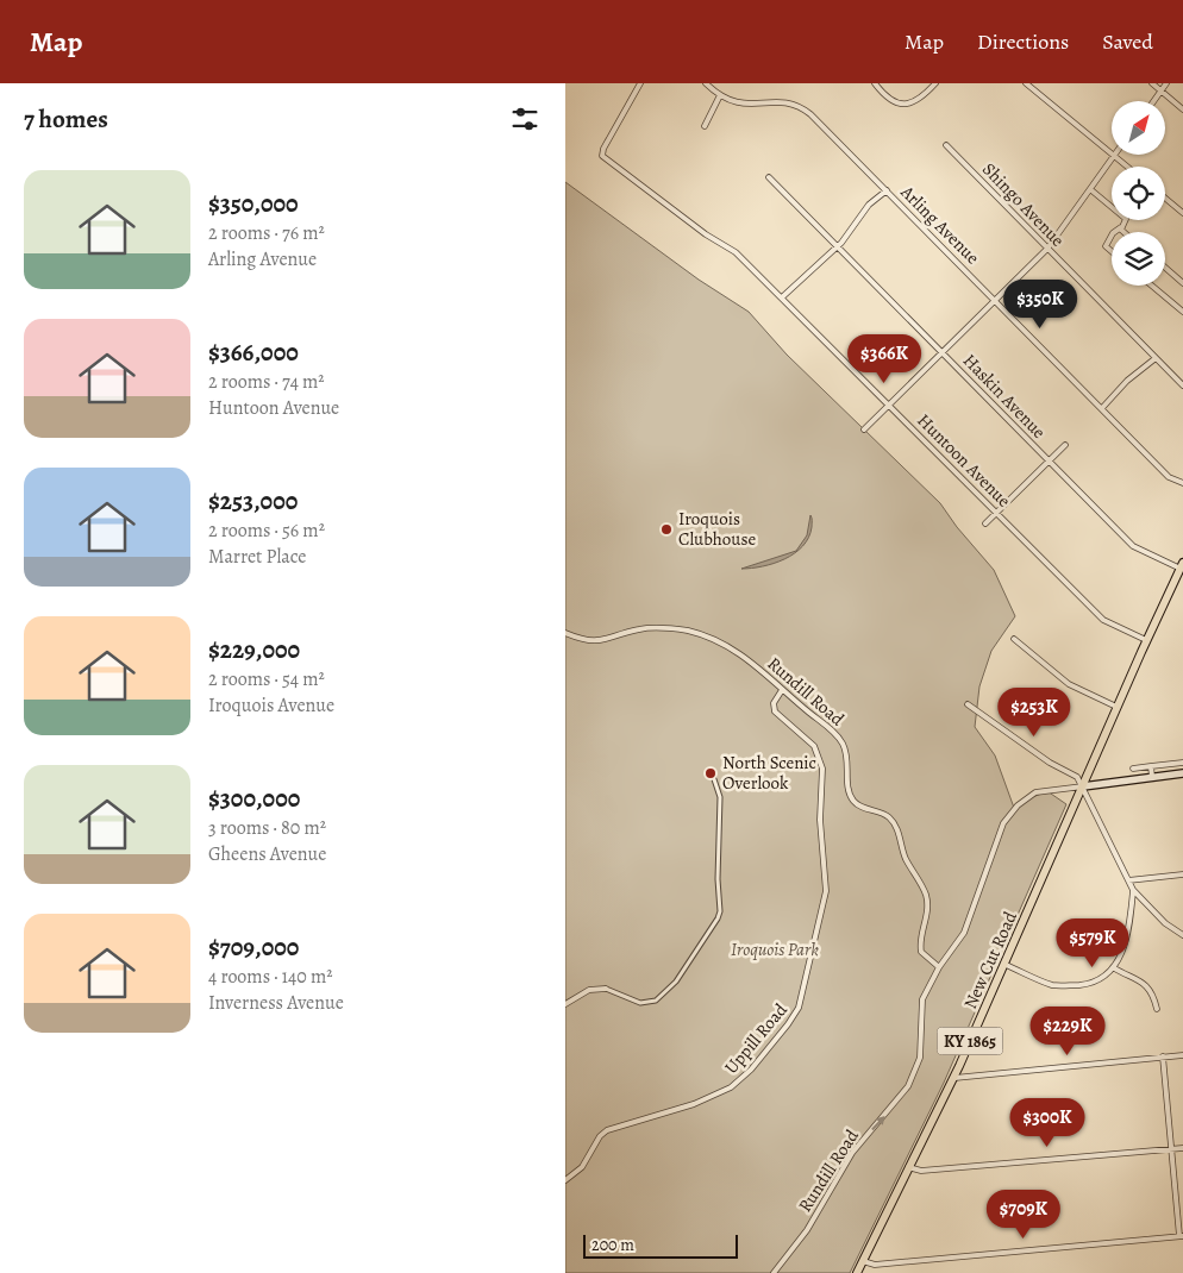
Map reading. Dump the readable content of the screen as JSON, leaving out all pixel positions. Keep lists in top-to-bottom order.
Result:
{
  "streets": {
    "main road": ["New Cut Road", "KY 1865"],
    "street": [
      "Shingo Avenue",
      "Arling Avenue",
      "Haskin Avenue",
      "Huntoon Avenue",
      "Rundill Road",
      "Uppill Road"
    ]
  },
  "crossings": [
    ["Haskin Avenue", "KY 1865"],
    ["Huntoon Avenue", "KY 1865"],
    ["Rundill Road", "Uppill Road"],
    ["New Cut Road", "KY 1865"]
  ],
  "one_way": ["Rundill Road"],
  "parks": ["Iroquois Park"],
  "places": ["Iroquois Clubhouse", "North Scenic Overlook"],
  "scale_bar": "200 m",
  "north": "top right",
  "page": {
    "header": "Map",
    "nav": ["Map", "Directions", "Saved"],
    "heading": "7 homes",
    "list": [
      {
        "name": "$350,000",
        "note": "2 rooms · 76 m² · Arling Avenue"
      },
      {
        "name": "$366,000",
        "note": "2 rooms · 74 m² · Huntoon Avenue"
      },
      {
        "name": "$253,000",
        "note": "2 rooms · 56 m² · Marret Place"
      },
      {
        "name": "$229,000",
        "note": "2 rooms · 54 m² · Iroquois Avenue"
      },
      {
        "name": "$300,000",
        "note": "3 rooms · 80 m² · Gheens Avenue"
      },
      {
        "name": "$709,000",
        "note": "4 rooms · 140 m² · Inverness Avenue"
      }
    ],
    "price": [
      "$350K",
      "$366K",
      "$253K",
      "$579K",
      "$229K",
      "$300K",
      "$709K"
    ],
    "scale": "200 m"
  }
}
